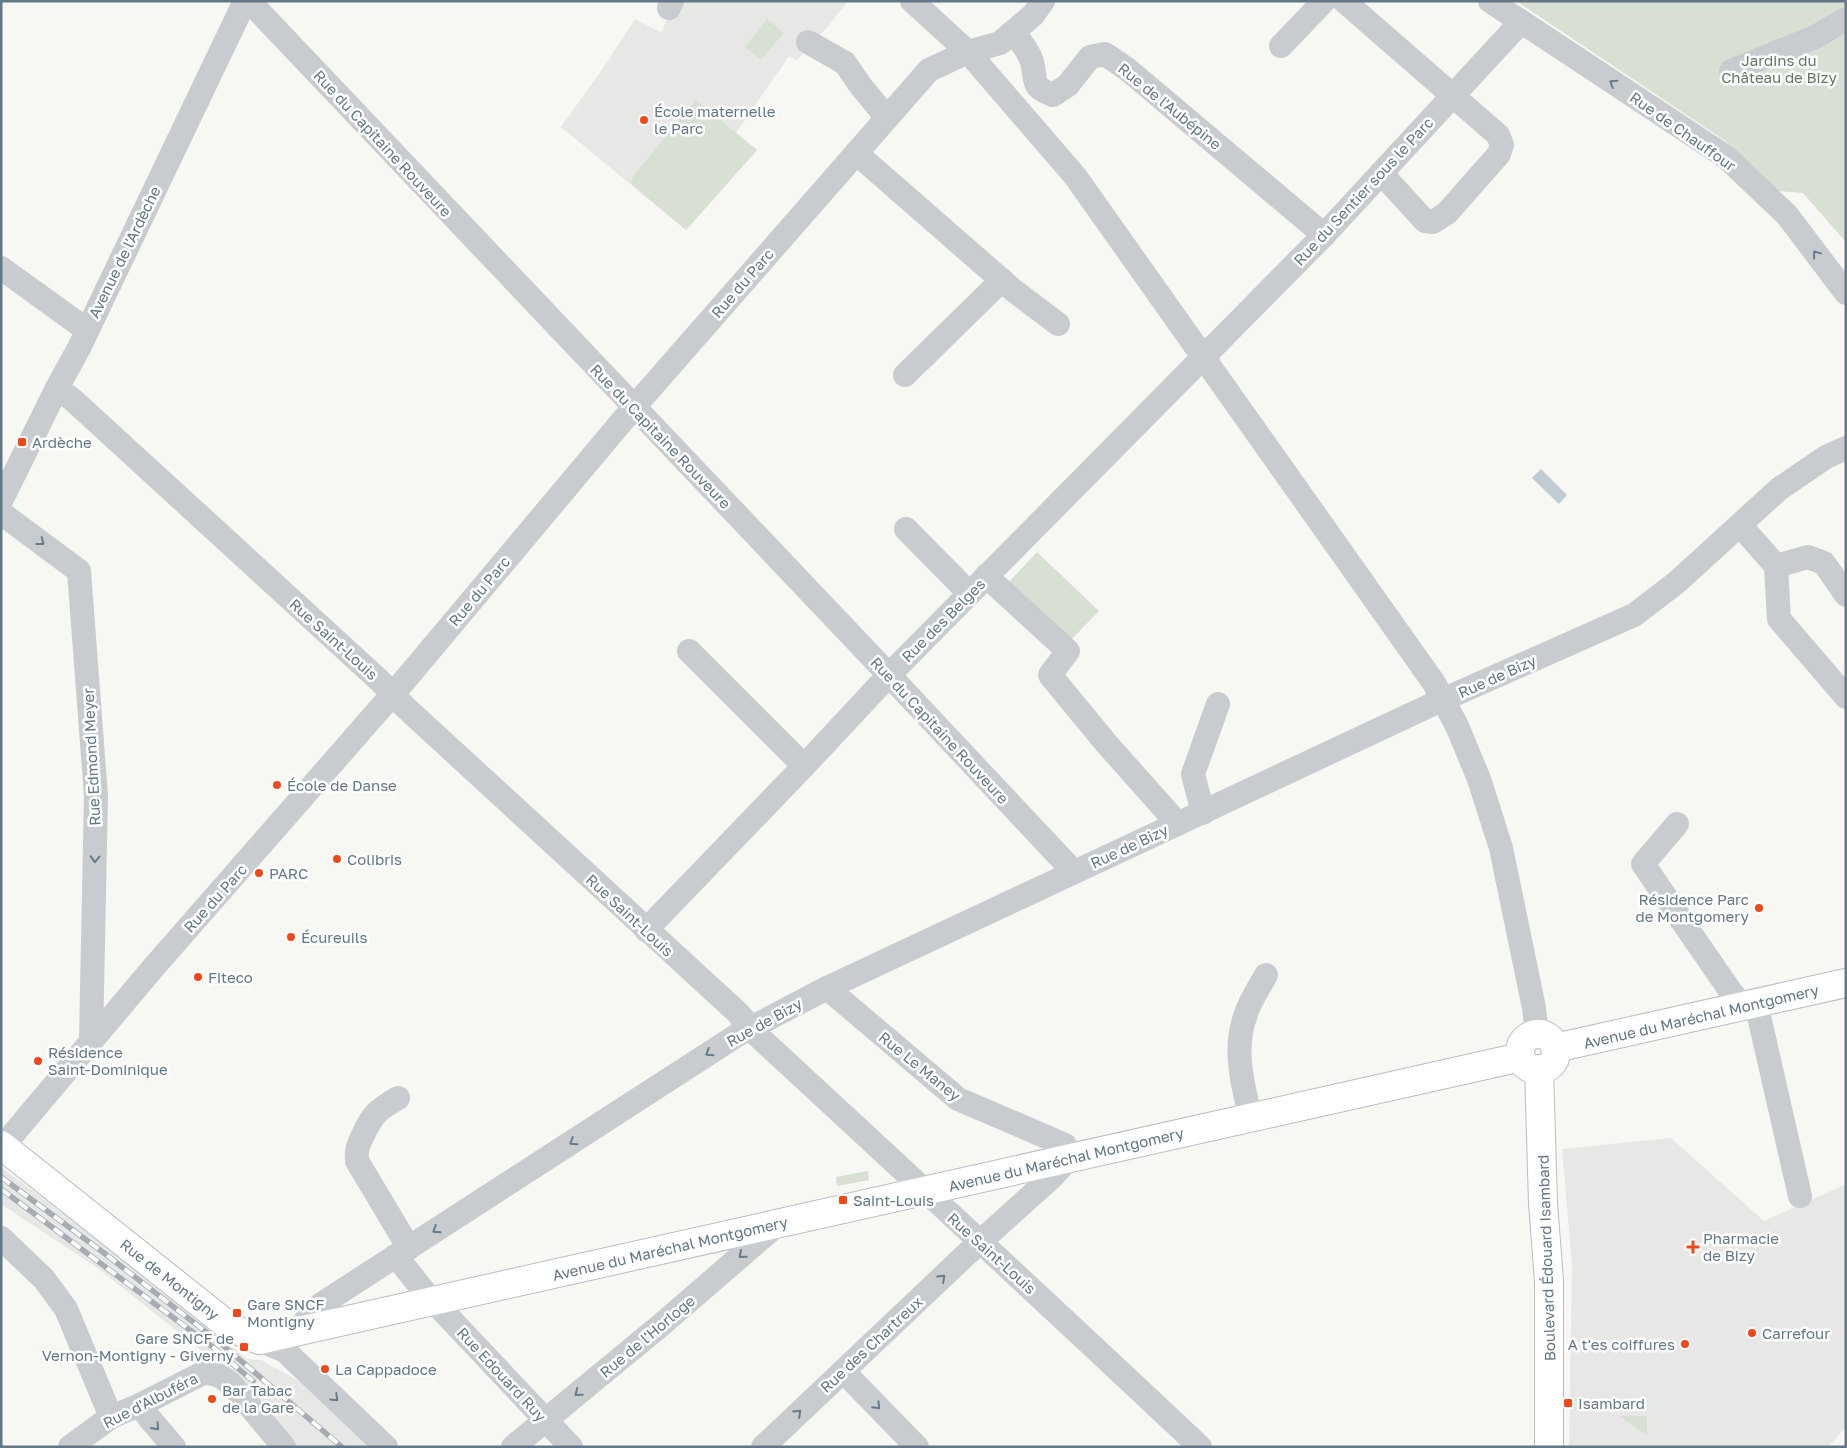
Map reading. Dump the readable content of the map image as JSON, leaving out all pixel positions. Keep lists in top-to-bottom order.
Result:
{
  "streets": {
    "main road": ["Avenue du Maréchal Montgomery", "Boulevard Édouard Isambard", "Rue de Montigny"],
    "street": [
      "Rue de l'Aubépine",
      "Rue de Chauffour",
      "Rue du Capitaine Rouveure",
      "Rue du Sentier sous le Parc",
      "Avenue de l'Ardèche",
      "Rue du Parc",
      "Rue des Belges",
      "Rue Saint-Louis",
      "Rue de Bizy",
      "Rue Edmond Meyer",
      "Rue Le Maney",
      "Rue de l'Horloge",
      "Rue des Chartreux",
      "Rue Edouard Ruy",
      "Rue d'Albuféra"
    ]
  },
  "crossings": [
    ["Rue de l'Aubépine", "Rue du Sentier sous le Parc"],
    ["Rue de l'Aubépine", "Rue du Parc"],
    ["Rue de Chauffour", "Rue du Sentier sous le Parc"],
    ["Rue du Capitaine Rouveure", "Rue du Parc"],
    ["Rue du Capitaine Rouveure", "Rue des Belges"],
    ["Rue du Capitaine Rouveure", "Rue de Bizy"],
    ["Rue du Sentier sous le Parc", "Rue des Belges"],
    ["Avenue de l'Ardèche", "Rue Saint-Louis"],
    ["Rue du Parc", "Rue Saint-Louis"],
    ["Rue du Parc", "Rue Edmond Meyer"],
    ["Rue du Parc", "Rue de Montigny"],
    ["Rue des Belges", "Rue Saint-Louis"],
    ["Rue Saint-Louis", "Rue de Bizy"],
    ["Rue Saint-Louis", "Avenue du Maréchal Montgomery"],
    ["Rue Saint-Louis", "Rue des Chartreux"],
    ["Rue de Bizy", "Avenue du Maréchal Montgomery"],
    ["Rue de Bizy", "Rue Le Maney"],
    ["Rue de Bizy", "Rue Edouard Ruy"],
    ["Avenue du Maréchal Montgomery", "Rue Le Maney"],
    ["Avenue du Maréchal Montgomery", "Boulevard Édouard Isambard"],
    ["Avenue du Maréchal Montgomery", "Rue de Montigny"],
    ["Avenue du Maréchal Montgomery", "Rue de l'Horloge"],
    ["Avenue du Maréchal Montgomery", "Rue des Chartreux"],
    ["Avenue du Maréchal Montgomery", "Rue Edouard Ruy"],
    ["Rue Le Maney", "Rue des Chartreux"],
    ["Rue de l'Horloge", "Rue Edouard Ruy"]
  ],
  "one_way": [
    "Rue de Chauffour",
    "Rue Edmond Meyer",
    "Rue de l'Horloge",
    "Rue des Chartreux"
  ],
  "parks": ["Jardins du Château de Bizy"],
  "places": {
    "other": [
      "École maternelle le Parc",
      "École de Danse",
      "Colibris",
      "PARC",
      "Résidence Parc de Montgomery",
      "Écureuils",
      "Fiteco",
      "Résidence Saint-Dominique",
      "Carrefour",
      "A t'es coiffures",
      "La Cappadoce",
      "Bar Tabac de la Gare"
    ],
    "transit": [
      "Ardèche",
      "Saint-Louis",
      "Gare SNCF Montigny",
      "Gare SNCF de Vernon-Montigny - Giverny",
      "Isambard"
    ],
    "health": ["Pharmacie de Bizy"]
  }
}
